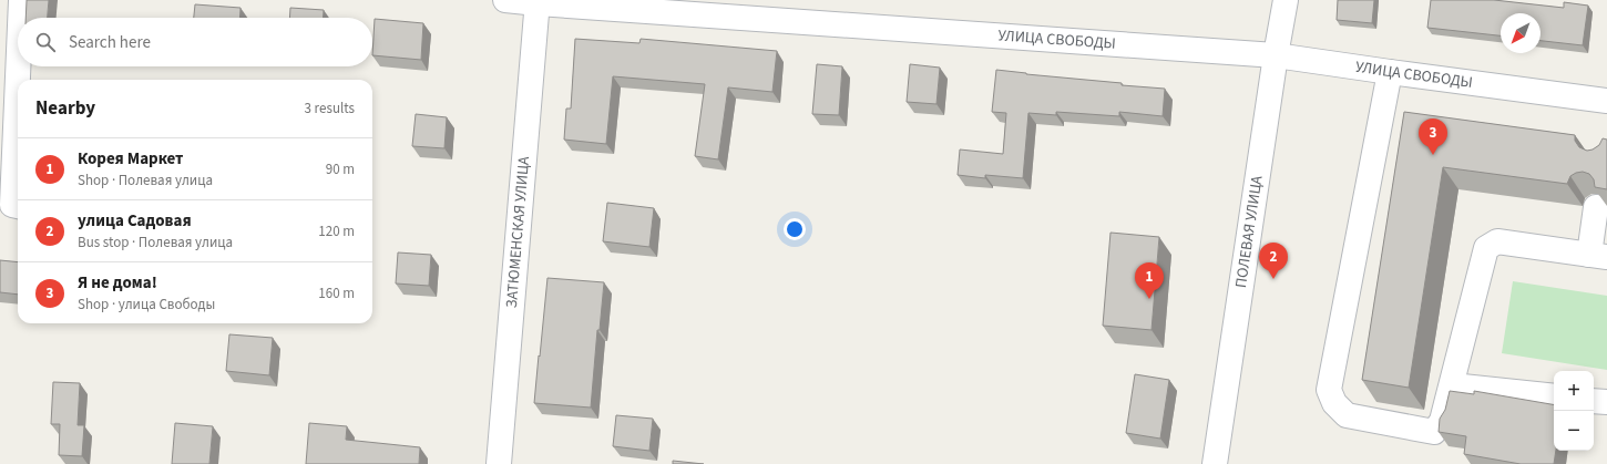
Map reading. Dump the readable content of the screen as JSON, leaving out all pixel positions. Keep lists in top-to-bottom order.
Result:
{
  "streets": {
    "street": ["УЛИЦА СВОБОДЫ", "ПОЛЕВАЯ УЛИЦА", "ЗАТЮМЕНСКАЯ УЛИЦА"]
  },
  "crossings": [
    ["УЛИЦА СВОБОДЫ", "ПОЛЕВАЯ УЛИЦА"],
    ["УЛИЦА СВОБОДЫ", "ЗАТЮМЕНСКАЯ УЛИЦА"]
  ],
  "north": "bottom left",
  "page": {
    "search": "Search here",
    "heading": ["Nearby", "3 results"],
    "pins": ["3", "2", "1"],
    "list": [
      {
        "mark": "1",
        "name": "Корея Маркет",
        "note": "Shop · Полевая улица",
        "value": "90 m"
      },
      {
        "mark": "2",
        "name": "улица Садовая",
        "note": "Bus stop · Полевая улица",
        "value": "120 m"
      },
      {
        "mark": "3",
        "name": "Я не дома!",
        "note": "Shop · улица Свободы",
        "value": "160 m"
      }
    ],
    "map_buttons": ["+", "−"]
  }
}
